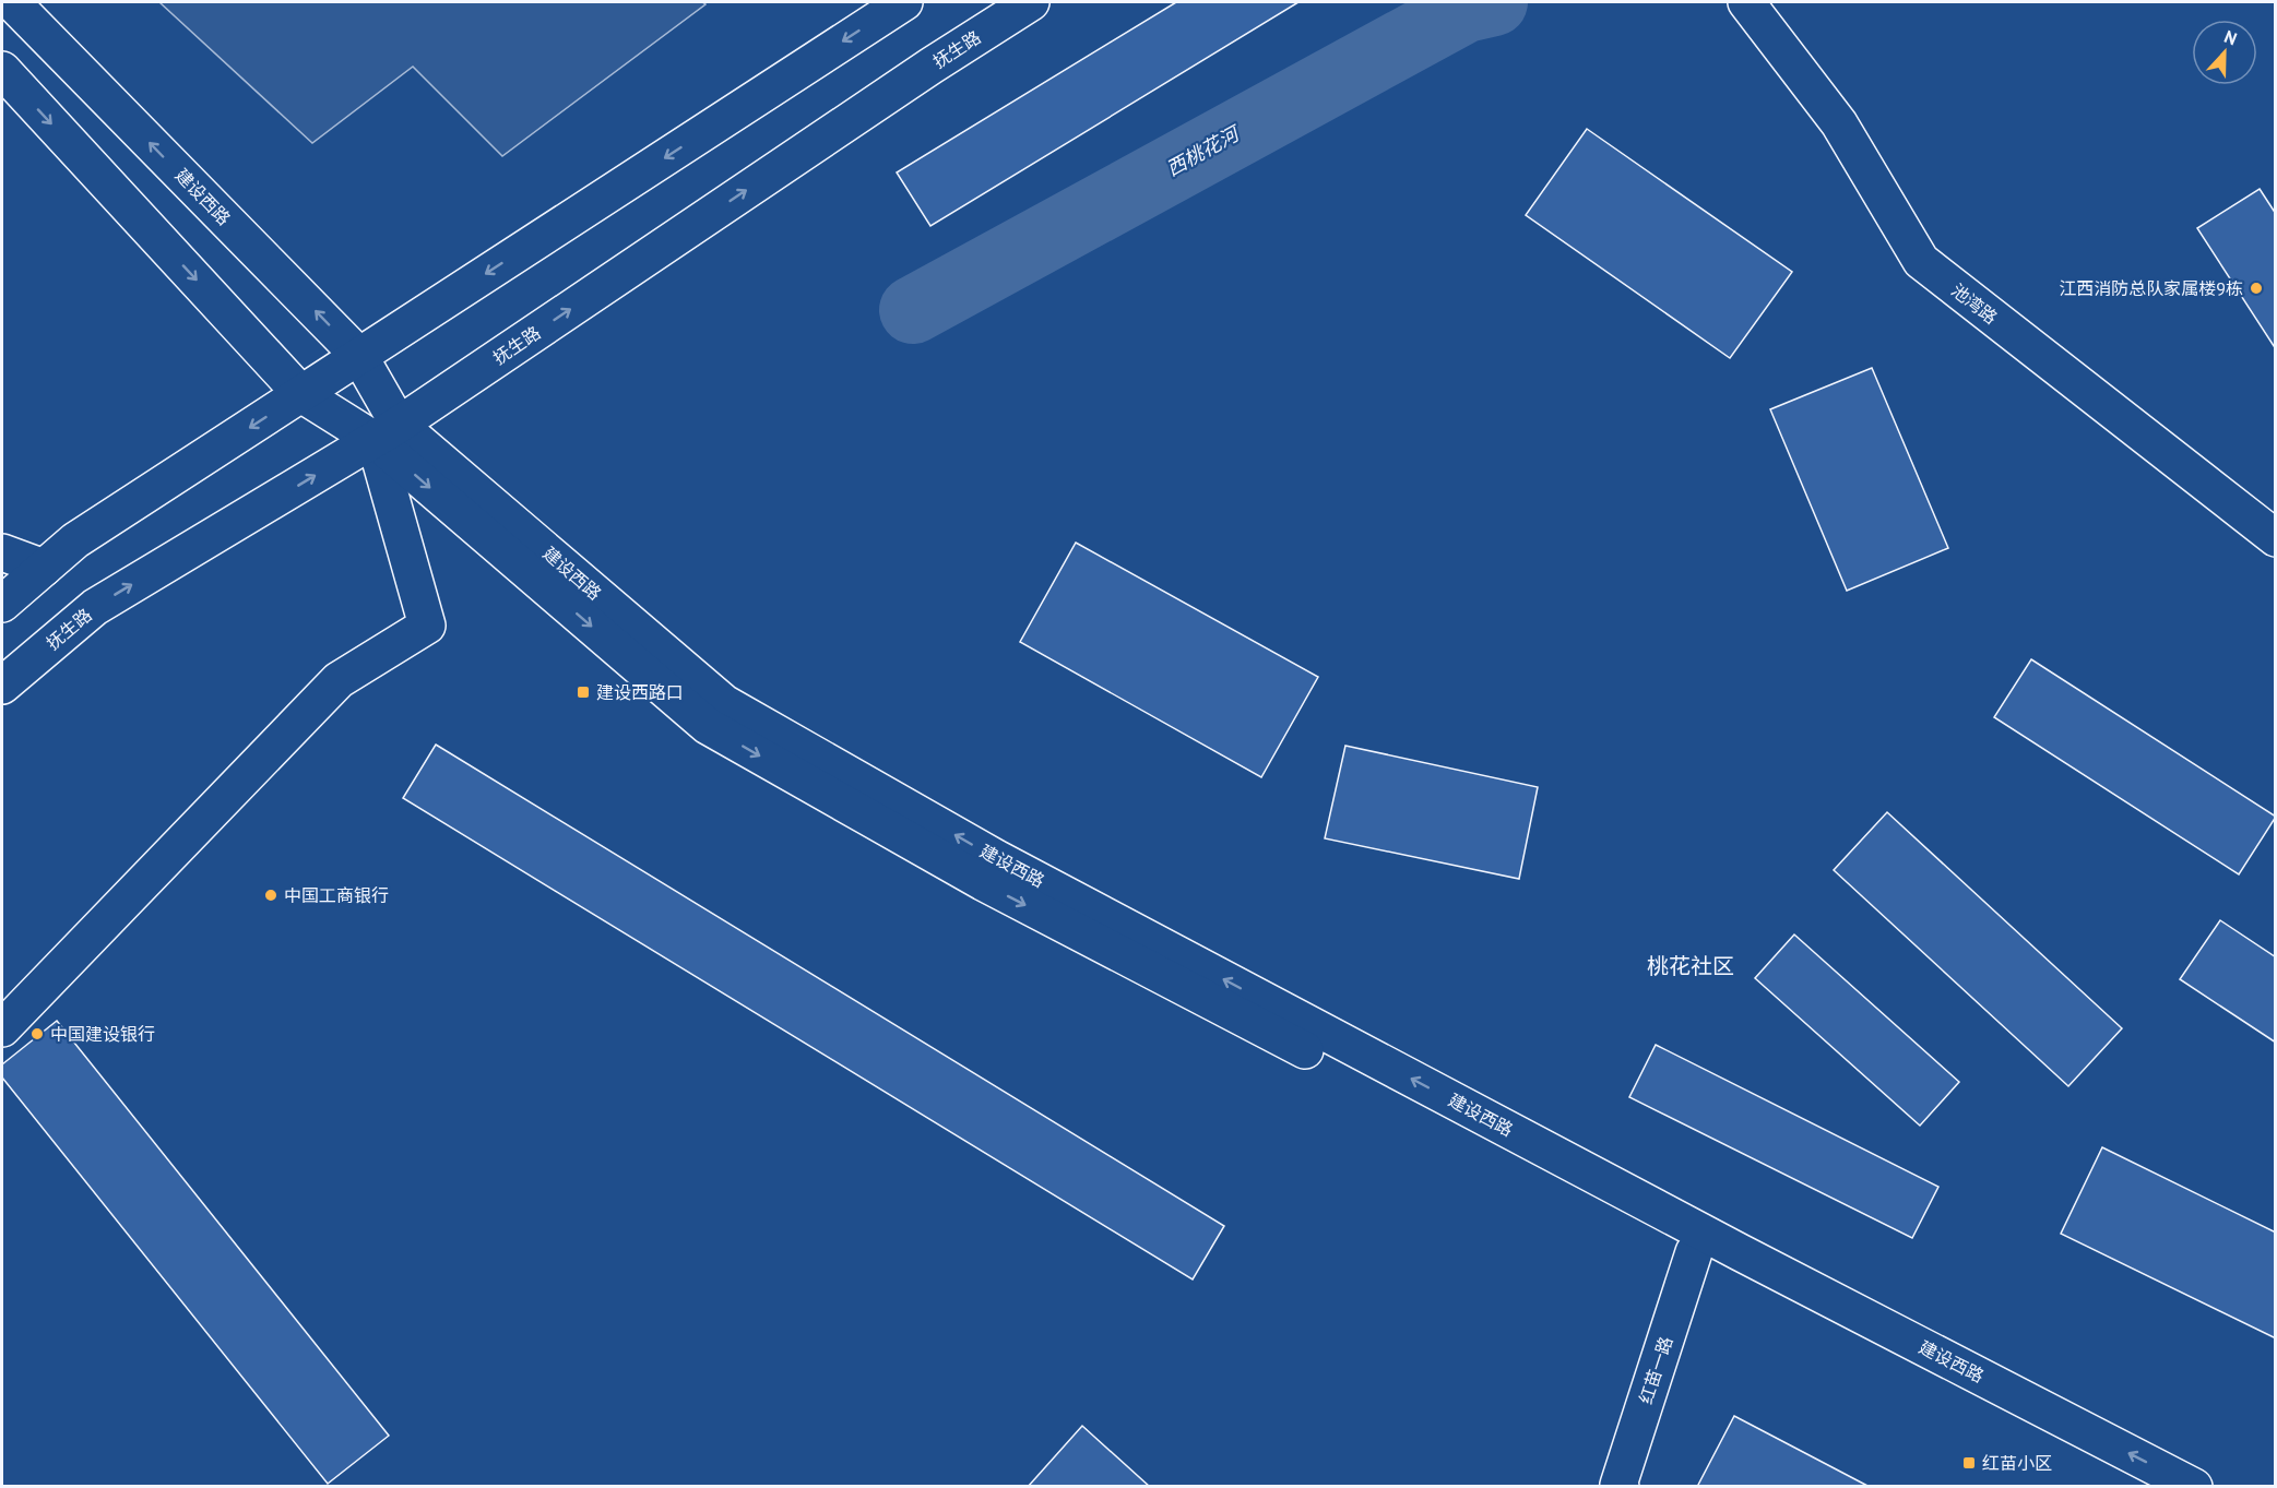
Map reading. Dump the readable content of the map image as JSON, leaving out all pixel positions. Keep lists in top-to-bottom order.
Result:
{
  "streets": {
    "main road": [
      "抚生路",
      "建设西路",
      "池湾路",
      "红苗一路"
    ]
  },
  "crossings": [
    ["抚生路", "建设西路"],
    ["建设西路", "红苗一路"]
  ],
  "districts": ["桃花社区"],
  "water": ["西桃花河"],
  "places": {
    "other": ["江西消防总队家属楼9栋", "中国工商银行", "中国建设银行"],
    "transit": ["建设西路口", "红苗小区"]
  },
  "north": "top"
}
